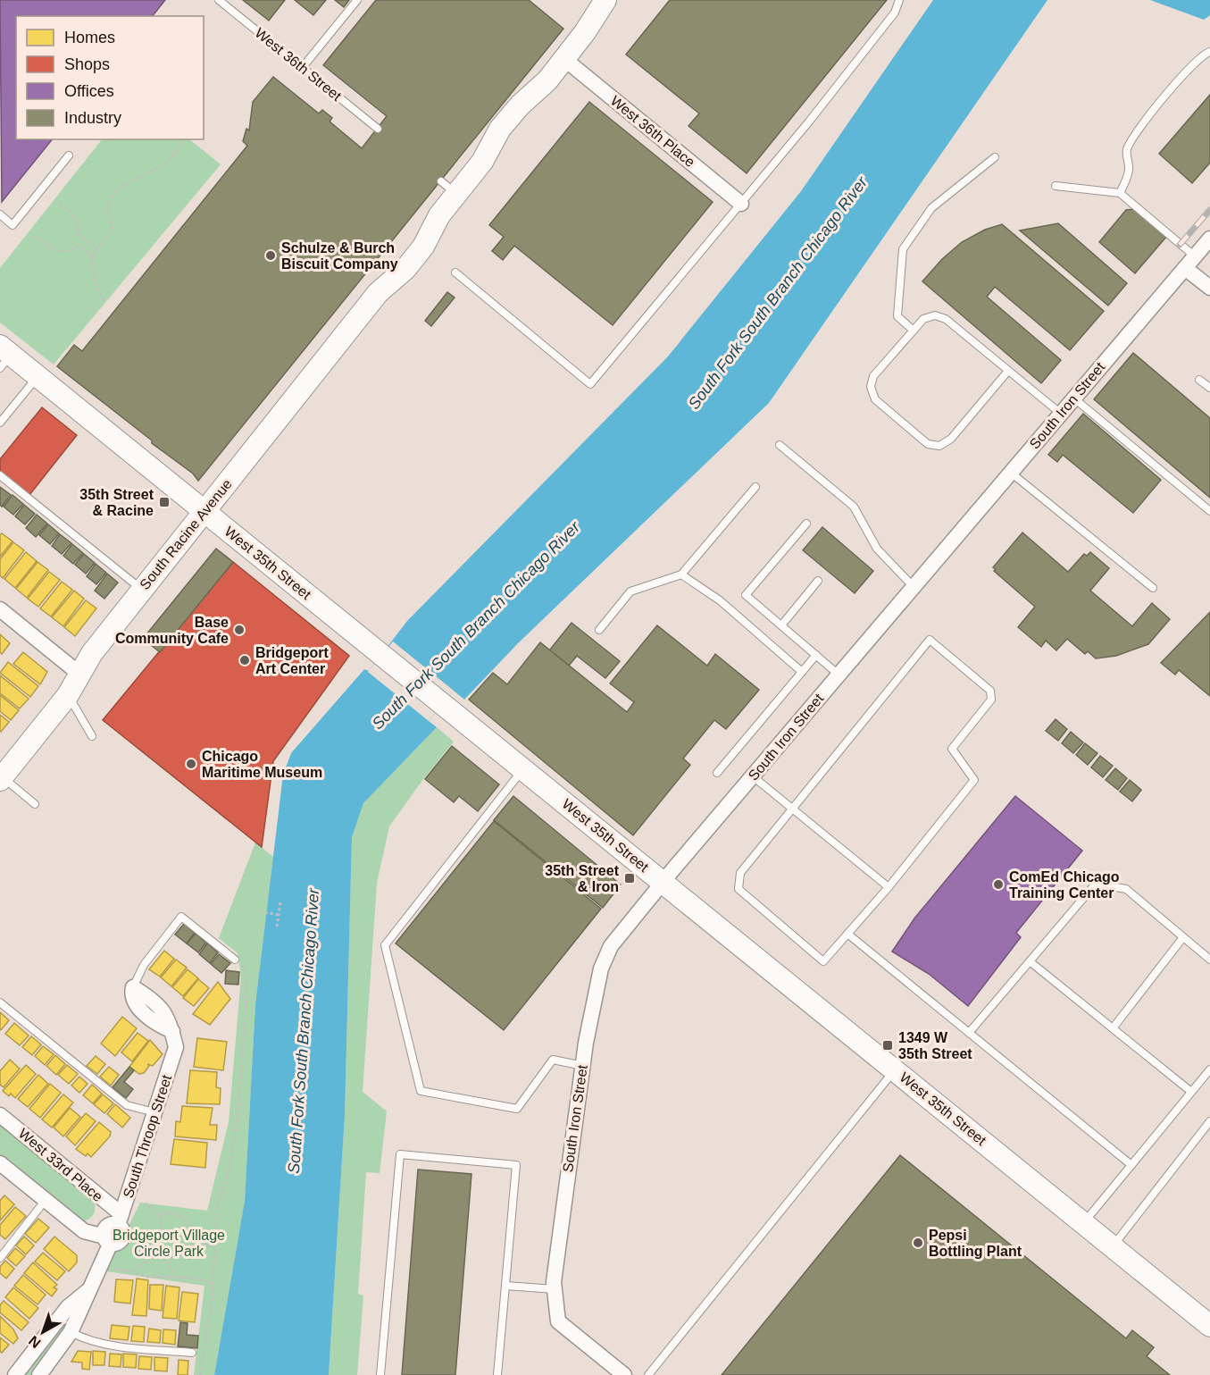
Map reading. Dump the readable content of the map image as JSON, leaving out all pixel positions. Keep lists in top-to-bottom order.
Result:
{
  "streets": {
    "main road": ["South Racine Avenue", "West 35th Street"],
    "street": [
      "West 36th Place",
      "South Iron Street",
      "South Throop Street",
      "West 33rd Place"
    ],
    "lane": ["West 36th Street"]
  },
  "crossings": [
    ["West 36th Place", "South Racine Avenue"],
    ["South Iron Street", "West 35th Street"],
    ["South Racine Avenue", "West 35th Street"],
    ["South Throop Street", "West 33rd Place"]
  ],
  "water": ["South Fork South Branch Chicago River"],
  "parks": ["Bridgeport Village Circle Park"],
  "places": {
    "other": [
      "Schulze & Burch Biscuit Company",
      "Base Community Cafe",
      "Bridgeport Art Center",
      "Chicago Maritime Museum",
      "ComEd Chicago Training Center",
      "Pepsi Bottling Plant"
    ],
    "transit": ["35th Street & Racine", "35th Street & Iron", "1349 W 35th Street"]
  },
  "legend": [
    "Homes",
    "Shops",
    "Offices",
    "Industry"
  ],
  "north": "bottom left"
}
